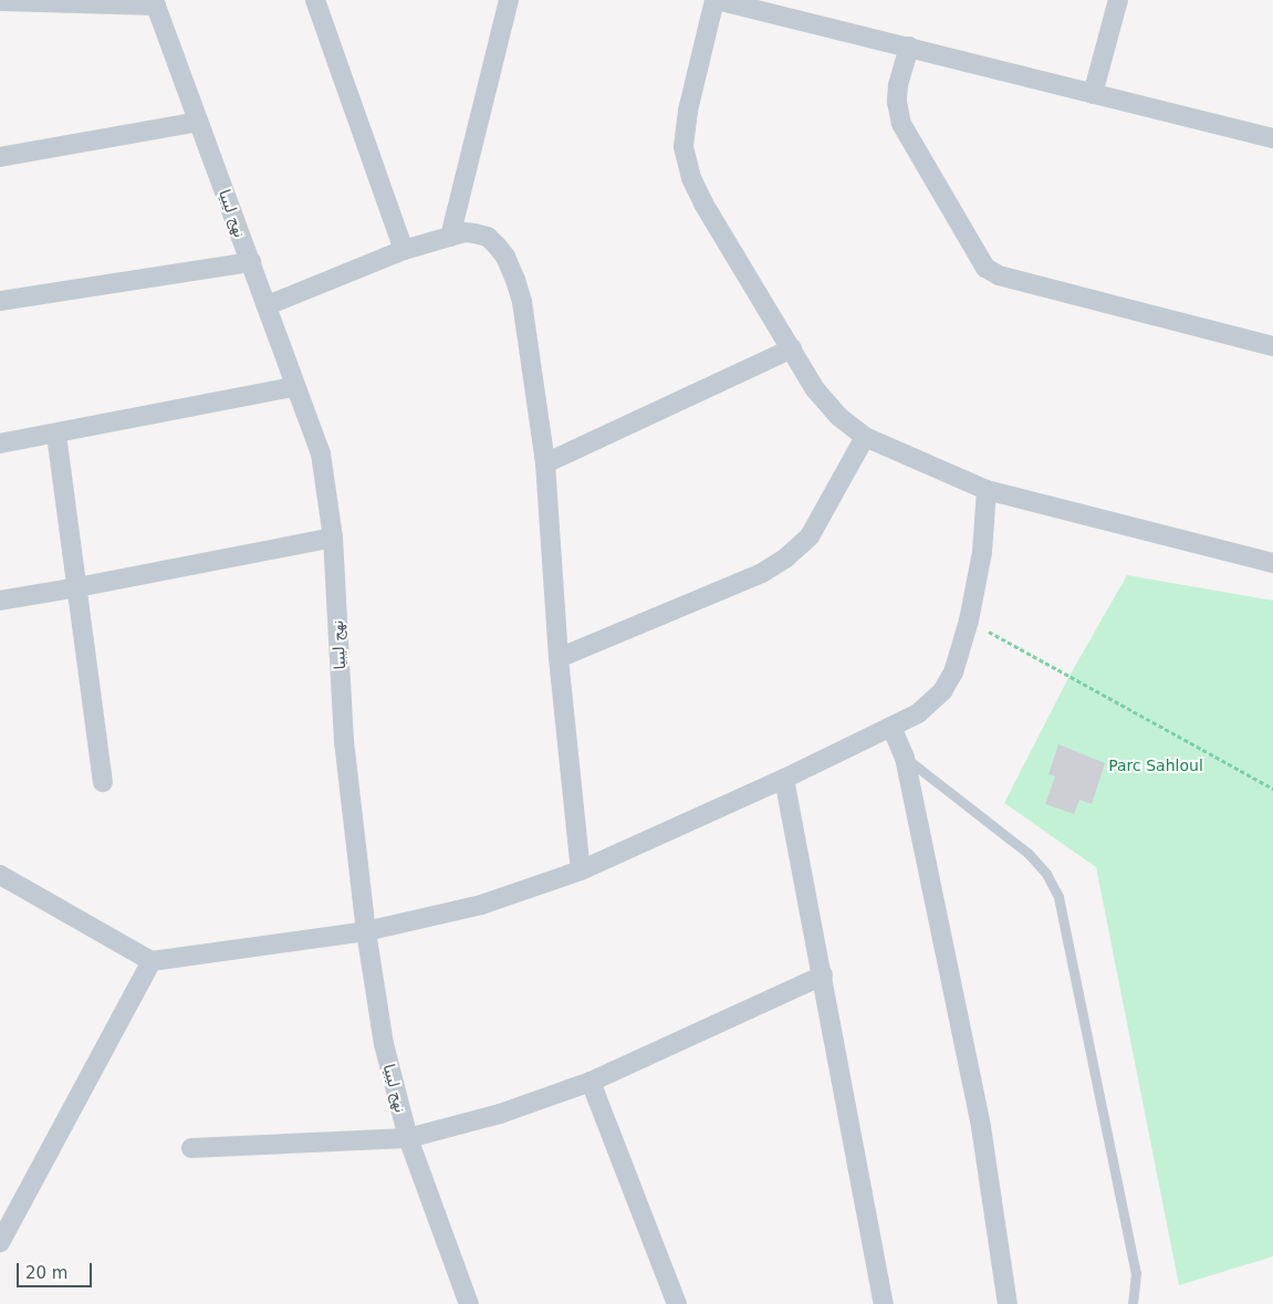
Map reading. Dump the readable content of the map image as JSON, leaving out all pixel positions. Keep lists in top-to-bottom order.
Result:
{
  "streets": {
    "street": ["نهج ليبيا"]
  },
  "parks": ["Parc Sahloul"],
  "scale_bar": "20 m"
}
